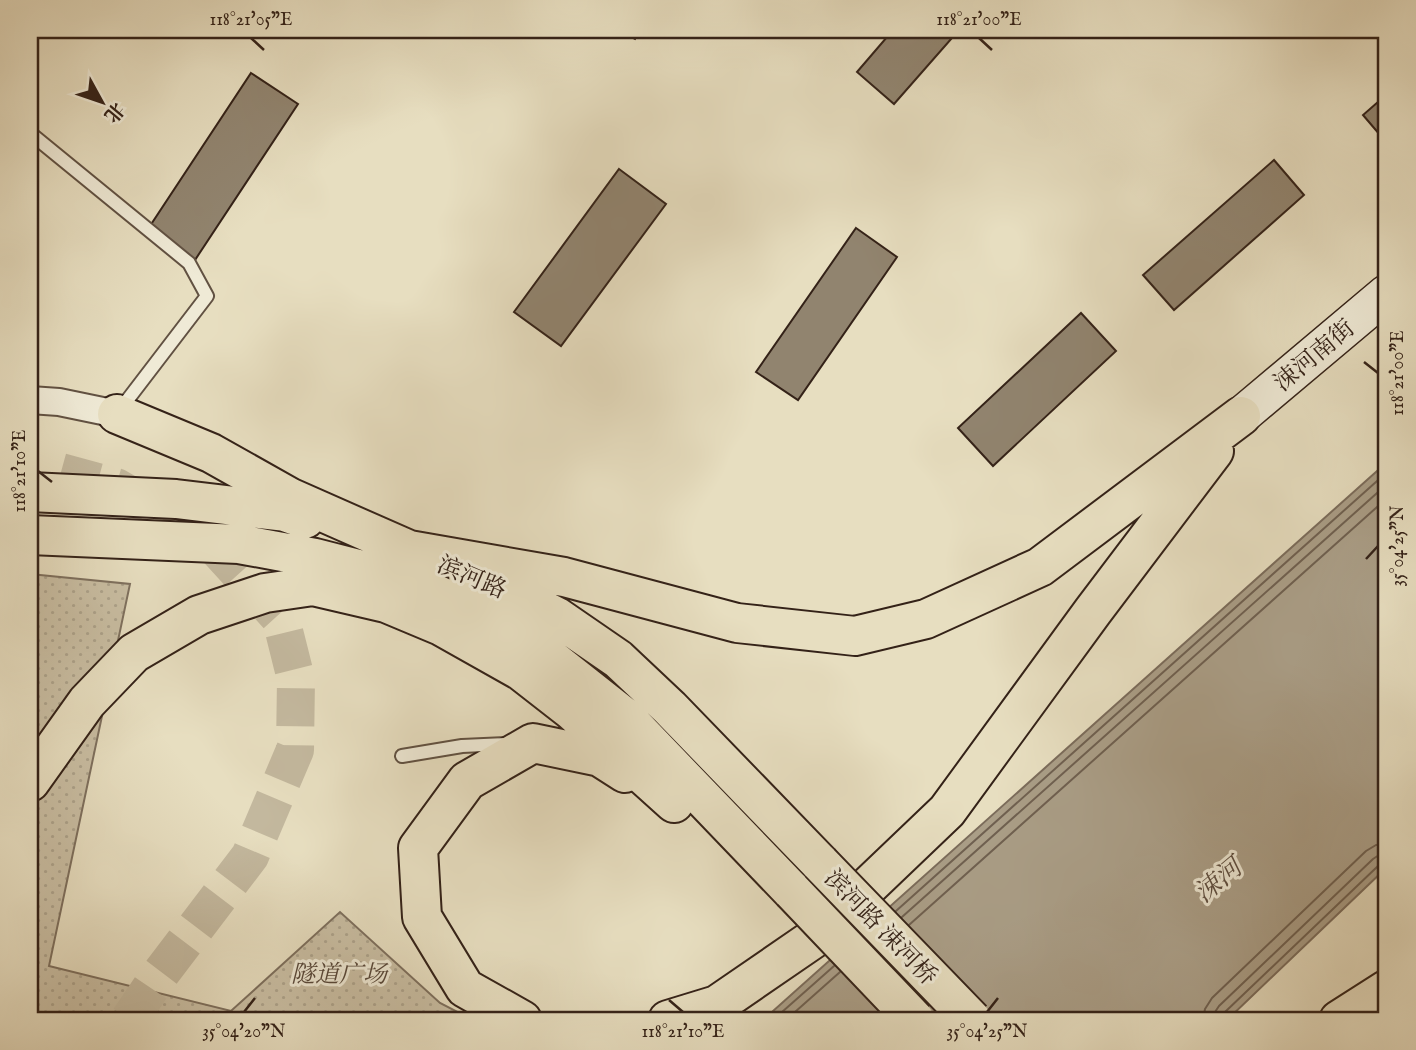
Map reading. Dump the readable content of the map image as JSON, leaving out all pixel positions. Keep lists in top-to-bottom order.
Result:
{
  "streets": {
    "main road": ["涑河南街", "滨河路", "滨河路 涑河桥"]
  },
  "crossings": [
    ["滨河路", "滨河路 涑河桥"]
  ],
  "water": ["涑河"],
  "parks": ["隧道广场"],
  "north": "bottom right",
  "coordinates": [
    "118°21'05\"E",
    "118°21'00\"E",
    "118°21'10\"E",
    "35°04'25\"N",
    "35°04'20\"N"
  ]
}
